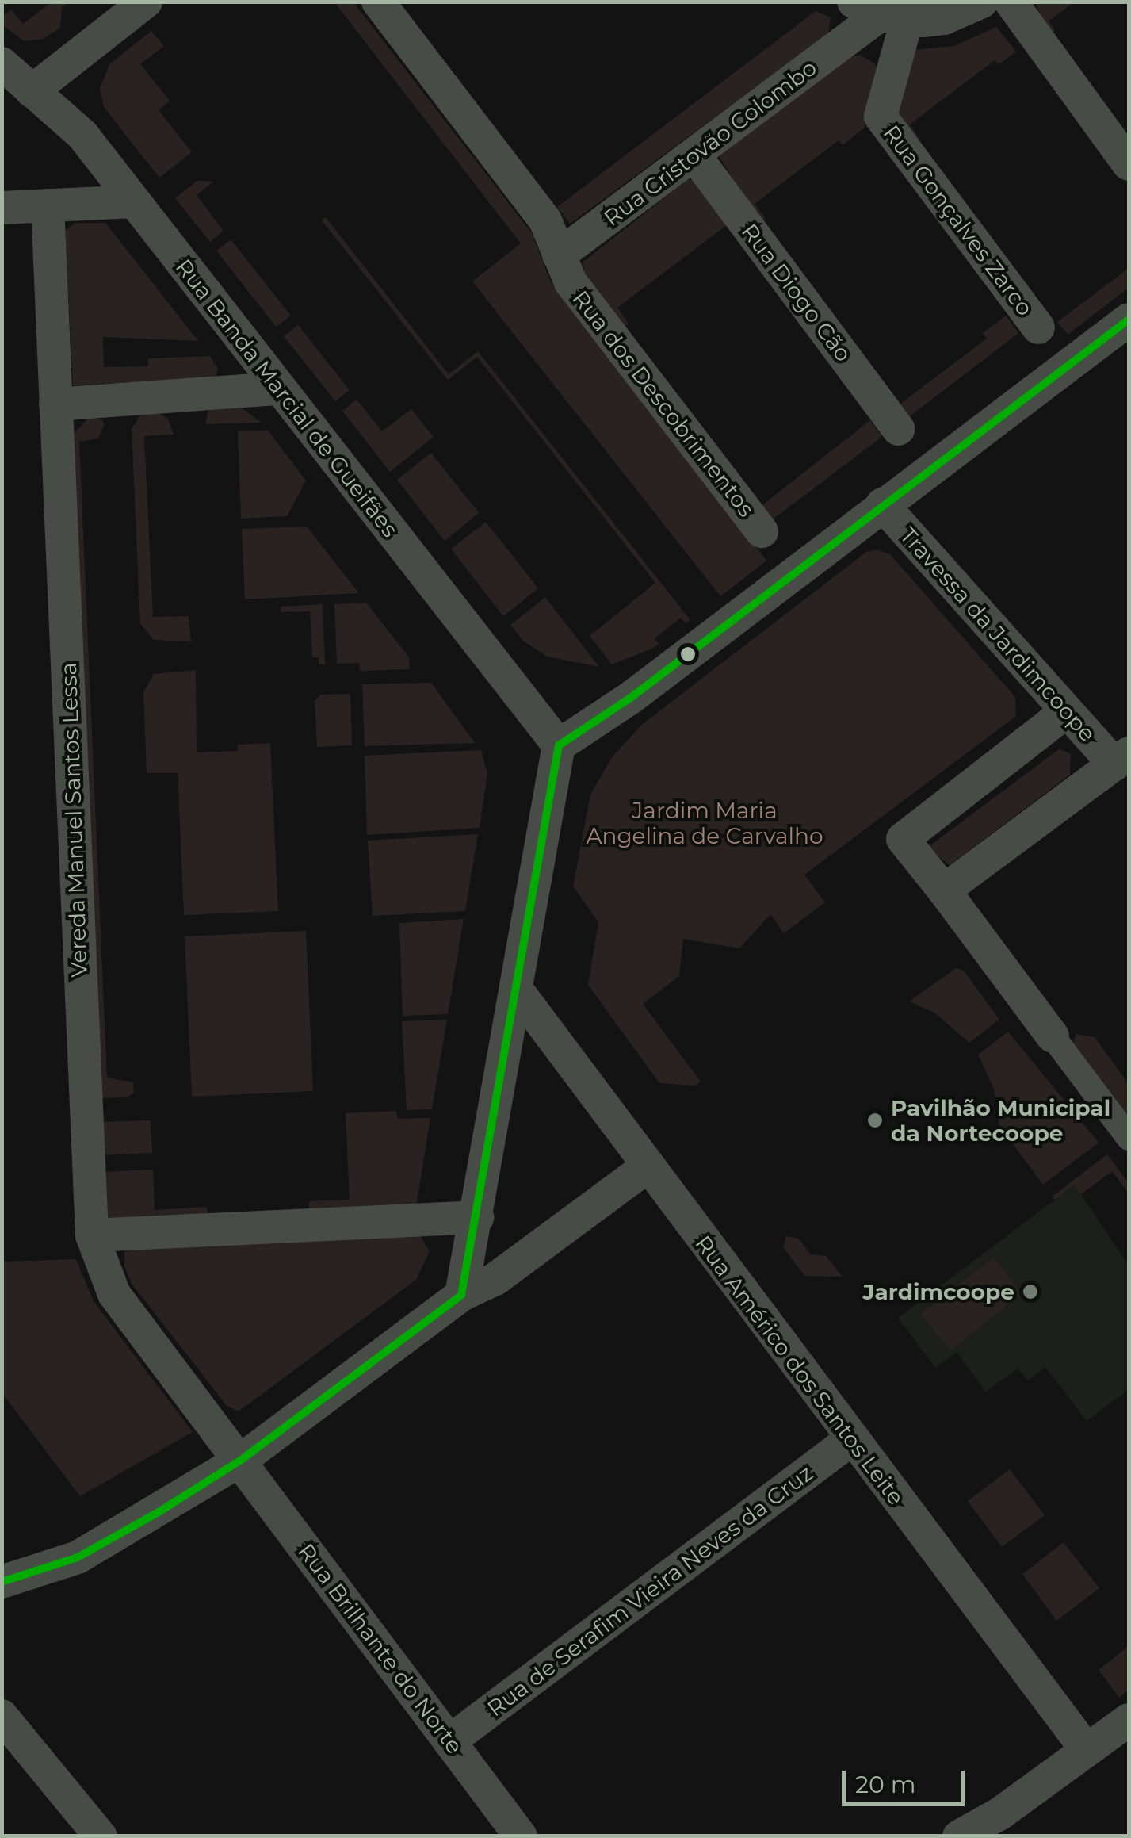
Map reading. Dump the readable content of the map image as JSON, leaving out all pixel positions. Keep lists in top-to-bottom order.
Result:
{
  "streets": {
    "street": [
      "Rua Cristovão Colombo",
      "Rua Gonçalves Zarco",
      "Rua Diogo Cão",
      "Rua Banda Marcial de Gueifães",
      "Rua dos Descobrimentos",
      "Travessa da Jardimcoope",
      "Vereda Manuel Santos Lessa",
      "Rua Américo dos Santos Leite",
      "Rua de Serafim Vieira Neves da Cruz",
      "Rua Brilhante do Norte"
    ]
  },
  "crossings": [
    ["Rua Cristovão Colombo", "Rua Gonçalves Zarco"],
    ["Rua Cristovão Colombo", "Rua Diogo Cão"],
    ["Rua Cristovão Colombo", "Rua dos Descobrimentos"],
    ["Vereda Manuel Santos Lessa", "Rua Brilhante do Norte"],
    ["Rua Américo dos Santos Leite", "Rua de Serafim Vieira Neves da Cruz"],
    ["Rua de Serafim Vieira Neves da Cruz", "Rua Brilhante do Norte"]
  ],
  "parks": ["Jardim Maria Angelina de Carvalho"],
  "places": ["Pavilhão Municipal da Nortecoope", "Jardimcoope"],
  "scale_bar": "20 m"
}
